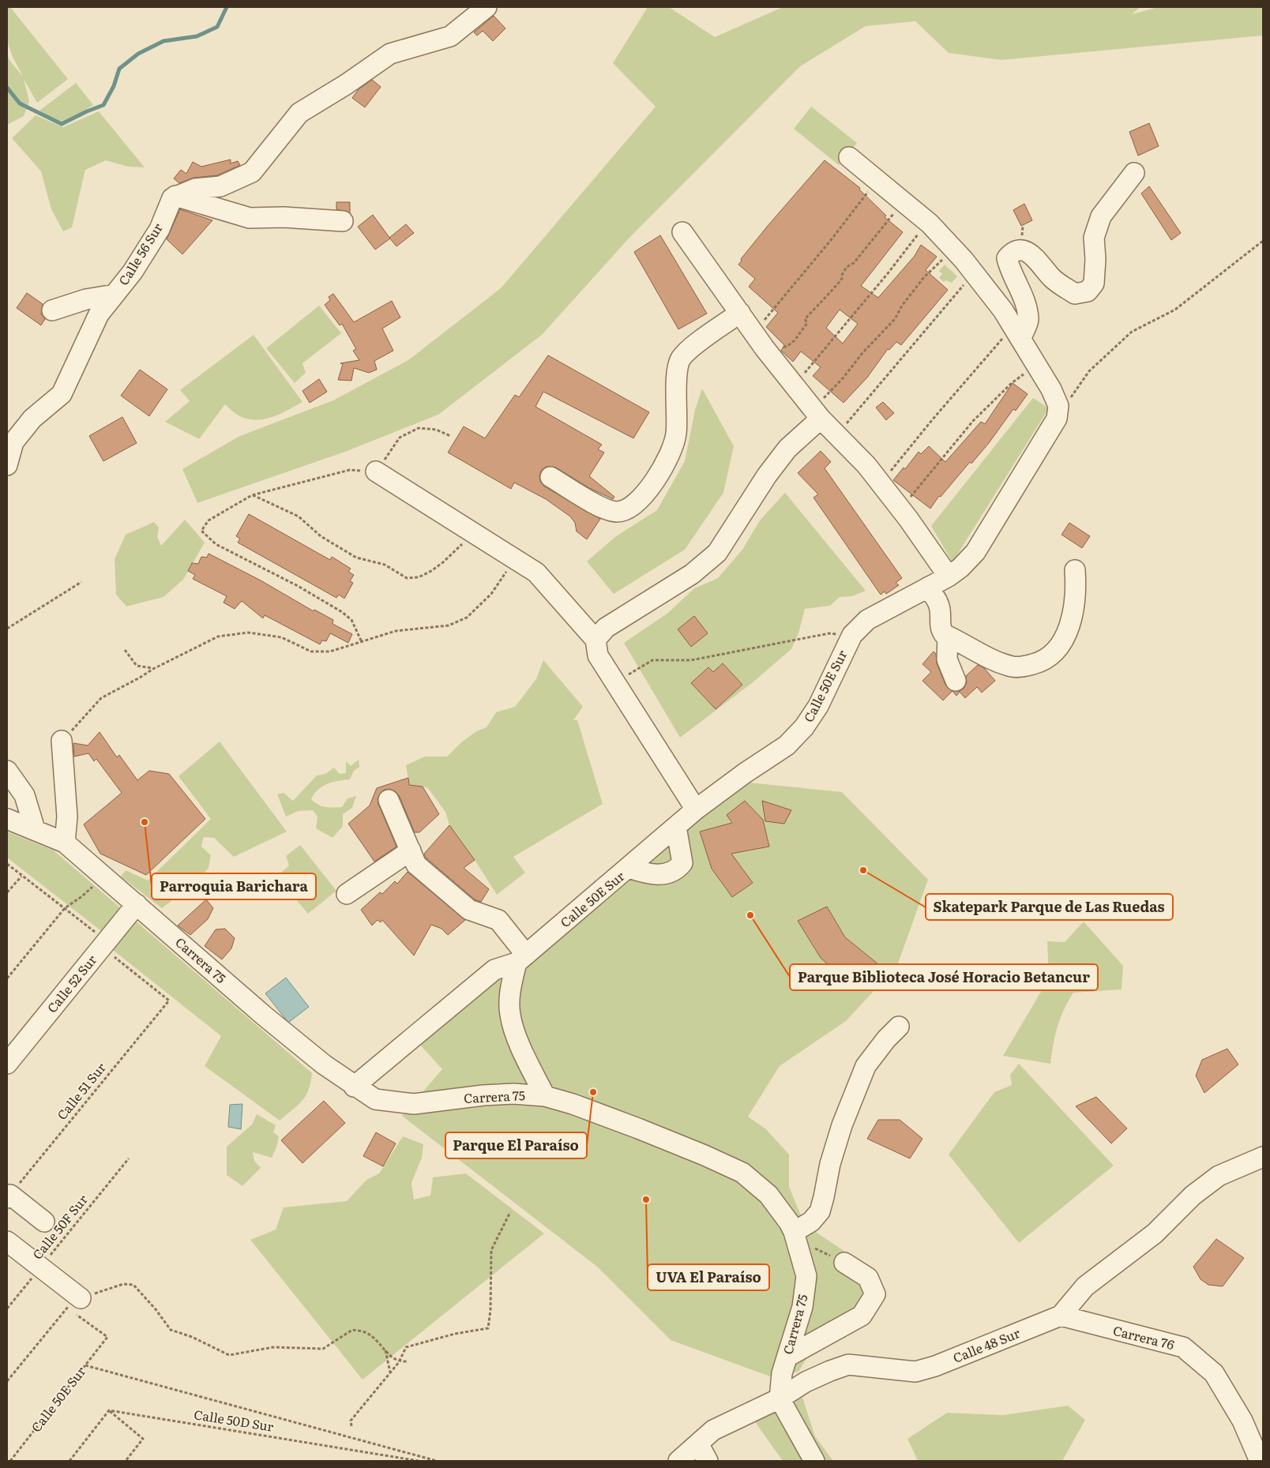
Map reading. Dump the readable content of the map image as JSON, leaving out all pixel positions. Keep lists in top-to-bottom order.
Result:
{
  "streets": {
    "street": [
      "Calle 56 Sur",
      "Calle 50E Sur",
      "Carrera 75",
      "Calle 52 Sur",
      "Carrera 76",
      "Calle 48 Sur"
    ],
    "path": ["Calle 51 Sur", "Calle 50F Sur", "Calle 50D Sur"]
  },
  "crossings": [
    ["Calle 50E Sur", "Carrera 75"],
    ["Carrera 75", "Calle 52 Sur"],
    ["Carrera 75", "Calle 48 Sur"],
    ["Calle 52 Sur", "Calle 51 Sur"],
    ["Carrera 76", "Calle 48 Sur"]
  ],
  "places": [
    "Parroquia Barichara",
    "Skatepark Parque de Las Ruedas",
    "Parque Biblioteca José Horacio Betancur",
    "Parque El Paraíso",
    "UVA El Paraíso"
  ]
}
